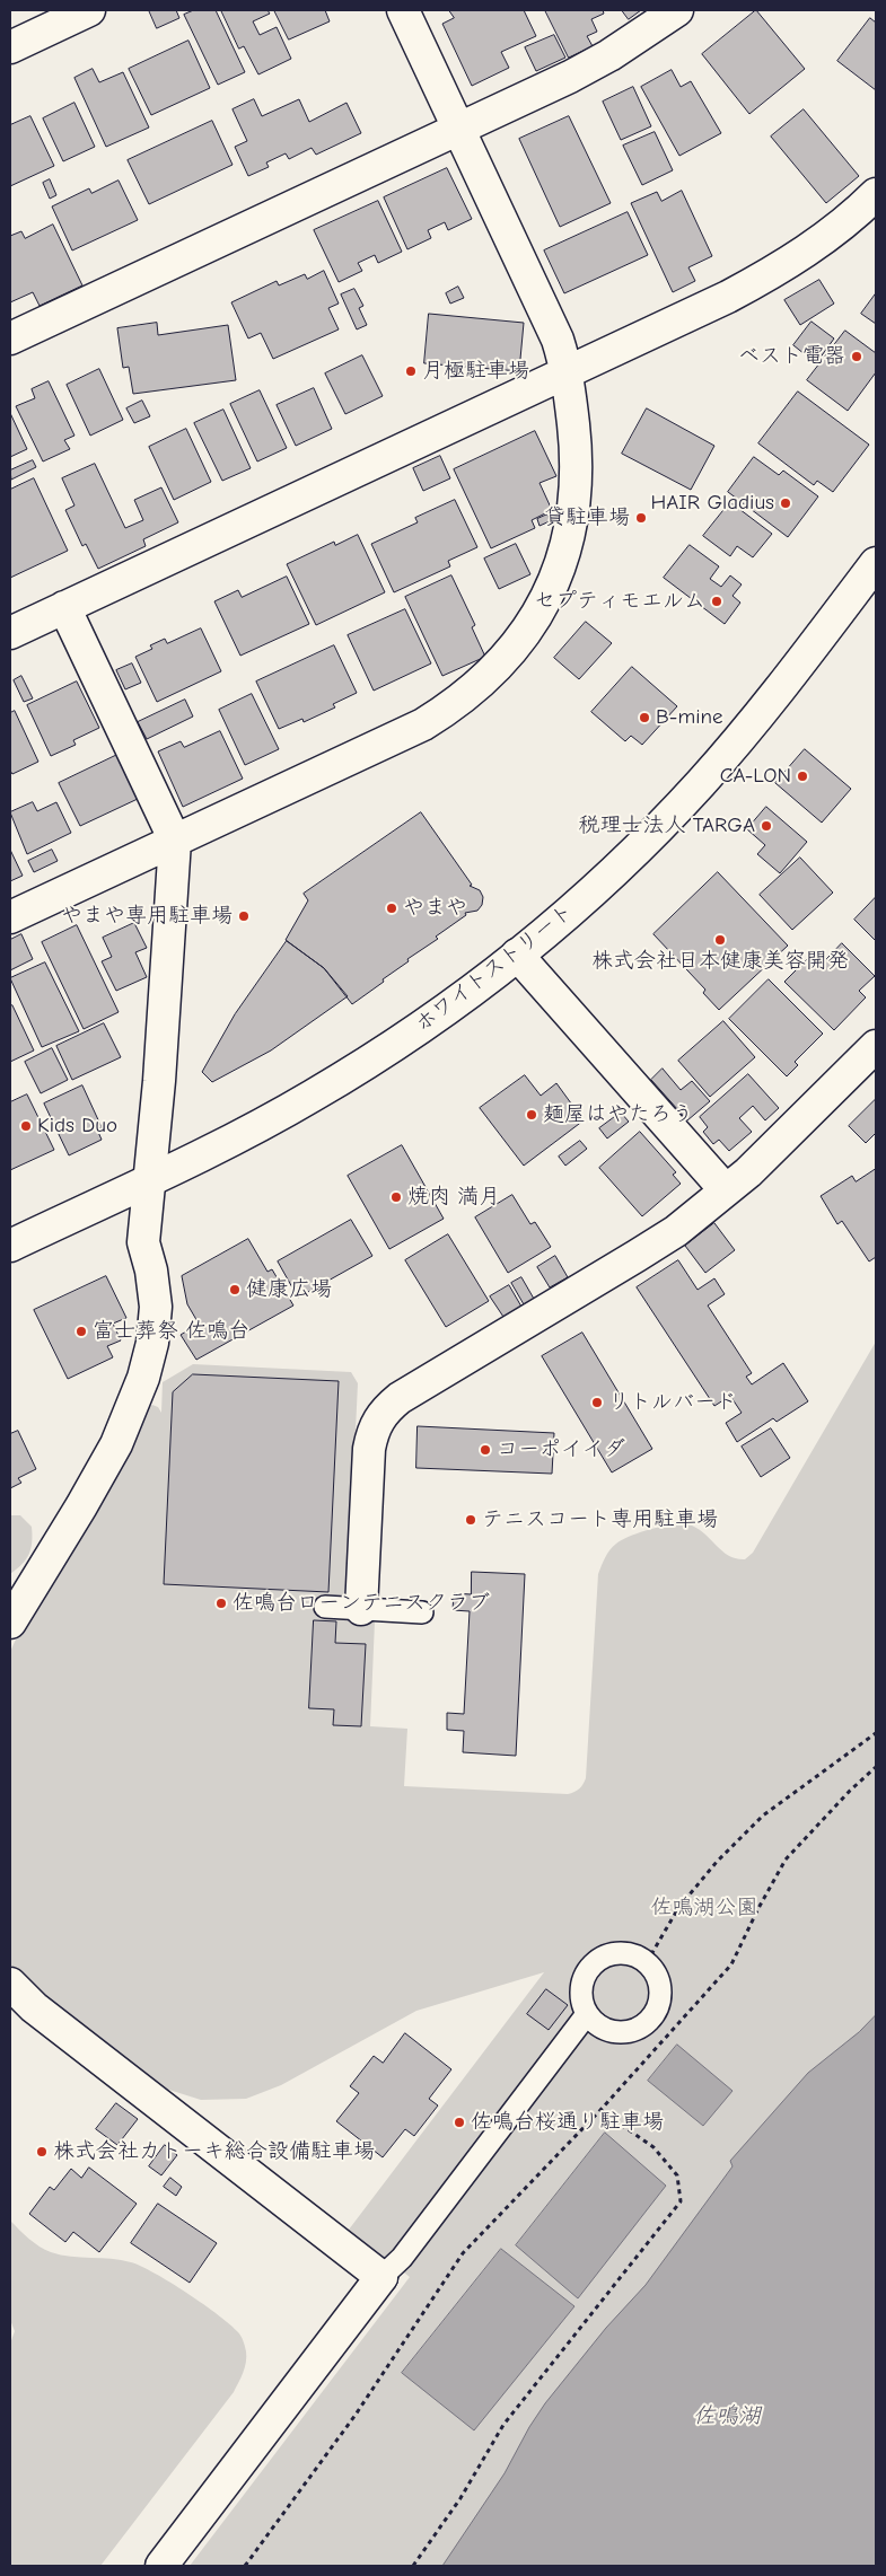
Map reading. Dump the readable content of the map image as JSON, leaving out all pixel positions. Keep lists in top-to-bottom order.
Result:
{
  "streets": {
    "street": ["ホワイトストリート"]
  },
  "water": ["佐鳴湖"],
  "parks": ["佐鳴湖公園"],
  "places": [
    "ベスト電器",
    "月極駐車場",
    "HAIR Gladius",
    "貸駐車場",
    "セプティモエルム",
    "B-mine",
    "CA-LON",
    "税理士法人 TARGA",
    "やまや",
    "やまや専用駐車場",
    "株式会社日本健康美容開発",
    "麺屋はやたろう",
    "Kids Duo",
    "焼肉 満月",
    "健康広場",
    "富士葬祭 佐鳴台",
    "リトルバード",
    "コーポイイダ",
    "テニスコート専用駐車場",
    "佐鳴台ローンテニスクラブ",
    "佐鳴台桜通り駐車場",
    "株式会社カトーキ総合設備駐車場"
  ]
}
